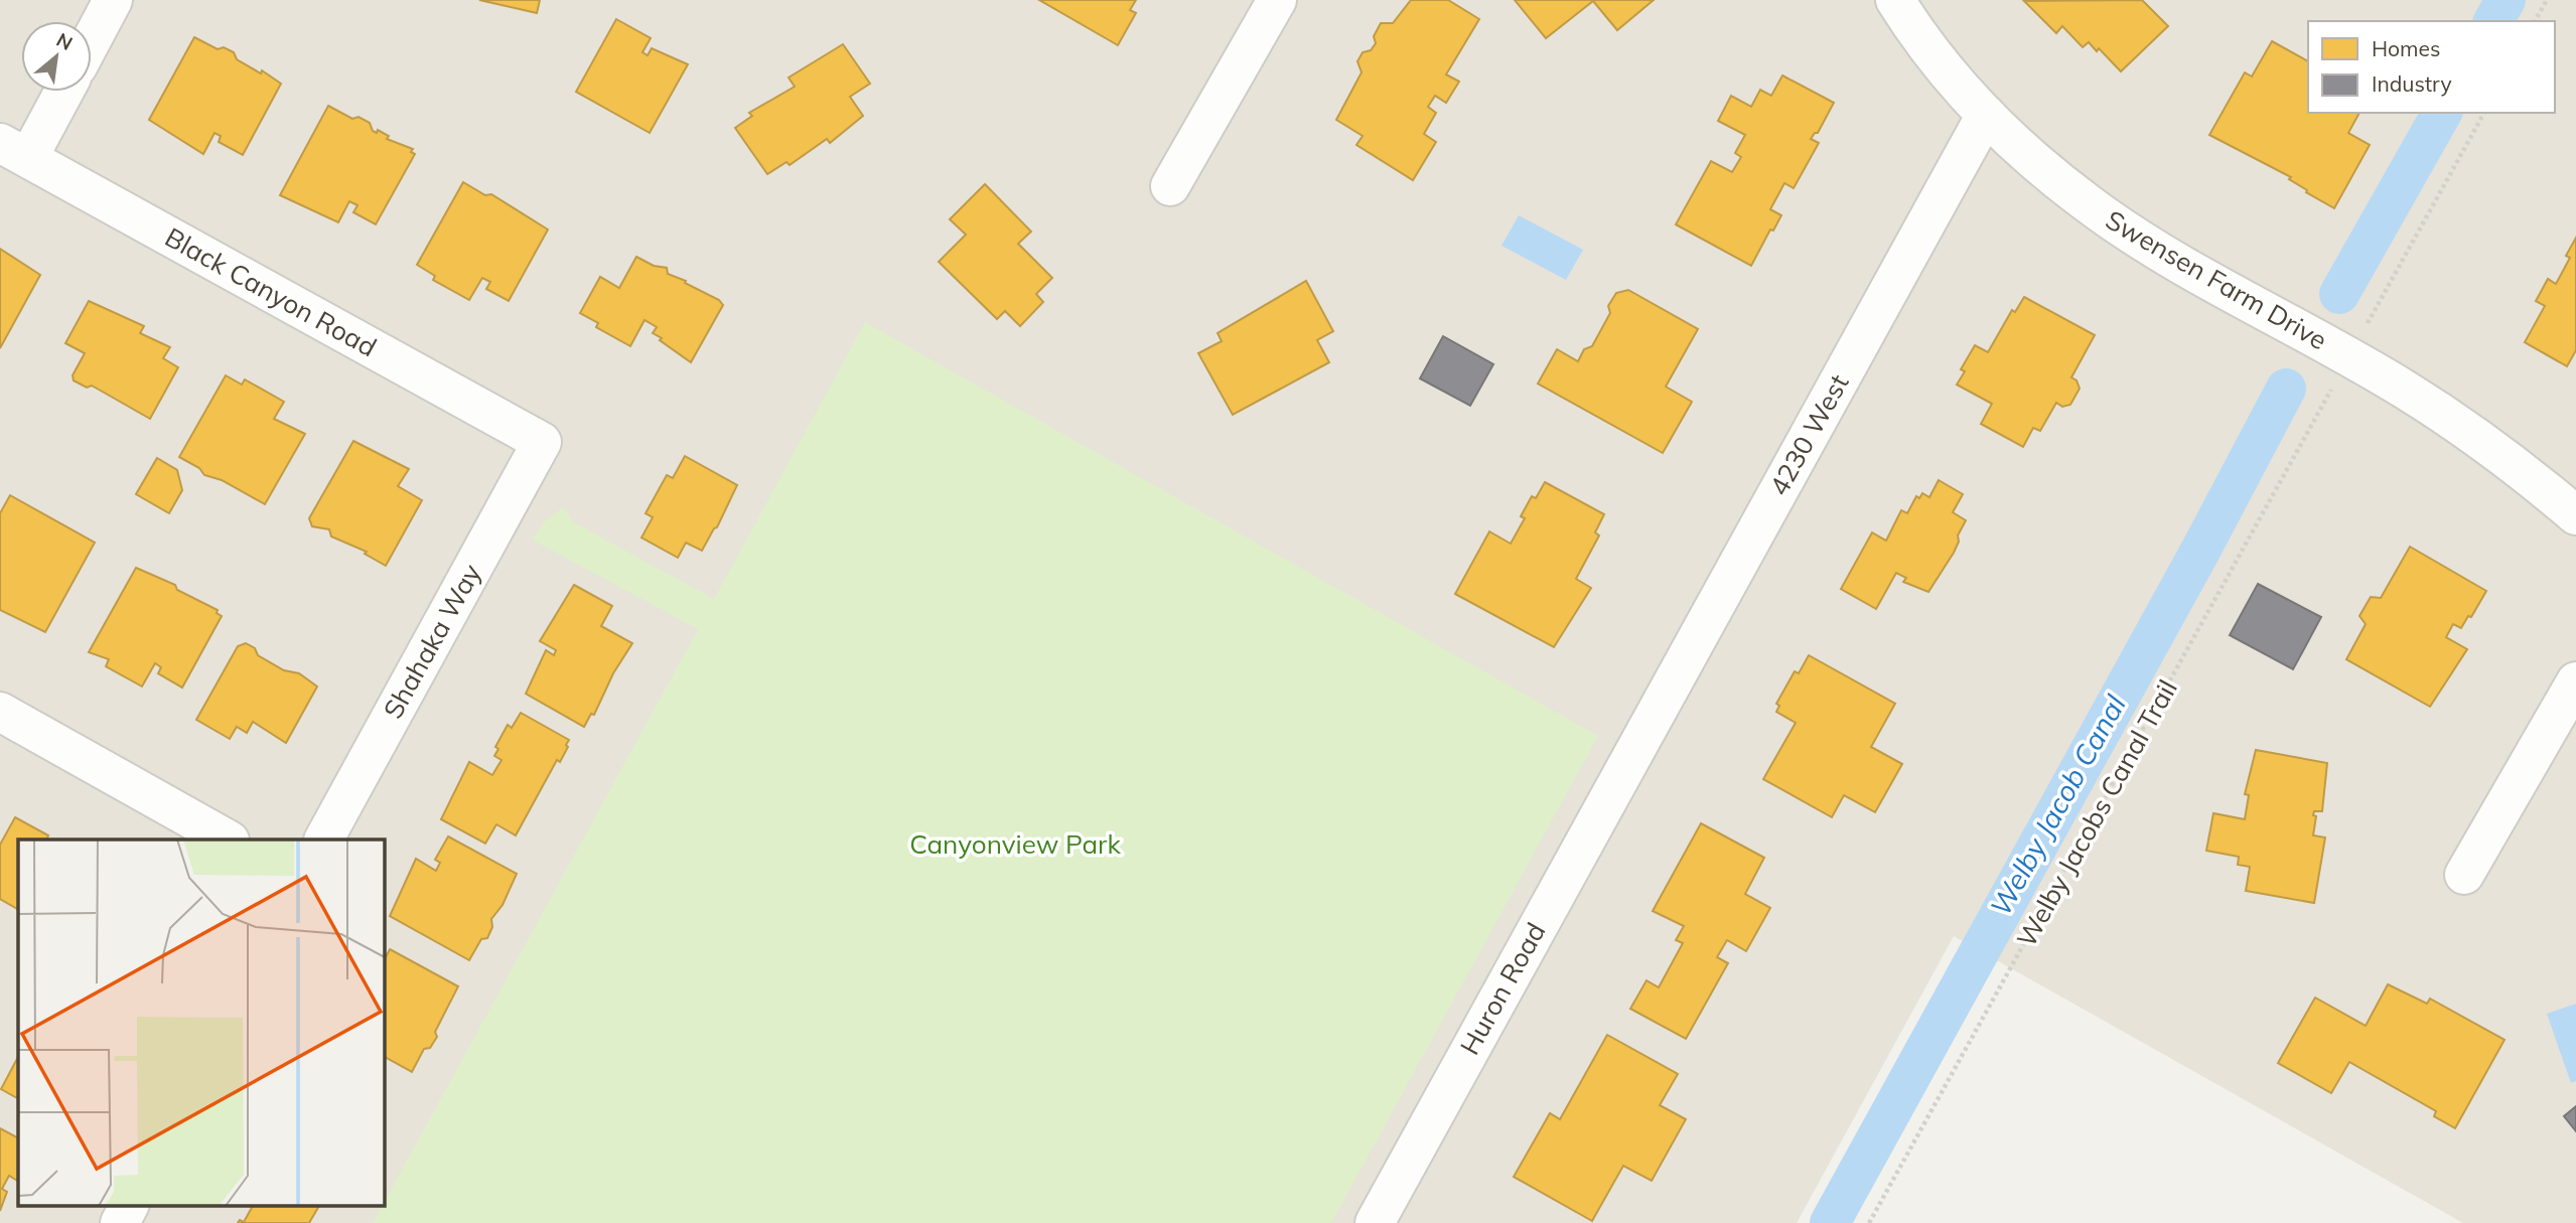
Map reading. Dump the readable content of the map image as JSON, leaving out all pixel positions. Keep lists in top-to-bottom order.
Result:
{
  "streets": {
    "street": [
      "Swensen Farm Drive",
      "Black Canyon Road",
      "4230 West",
      "Shahaka Way",
      "Huron Road"
    ],
    "path": ["Welby Jacobs Canal Trail"]
  },
  "crossings": [
    ["Swensen Farm Drive", "4230 West"],
    ["Black Canyon Road", "Shahaka Way"],
    ["4230 West", "Huron Road"]
  ],
  "water": ["Welby Jacob Canal"],
  "parks": ["Canyonview Park"],
  "legend": ["Homes", "Industry"],
  "north": "top right"
}
